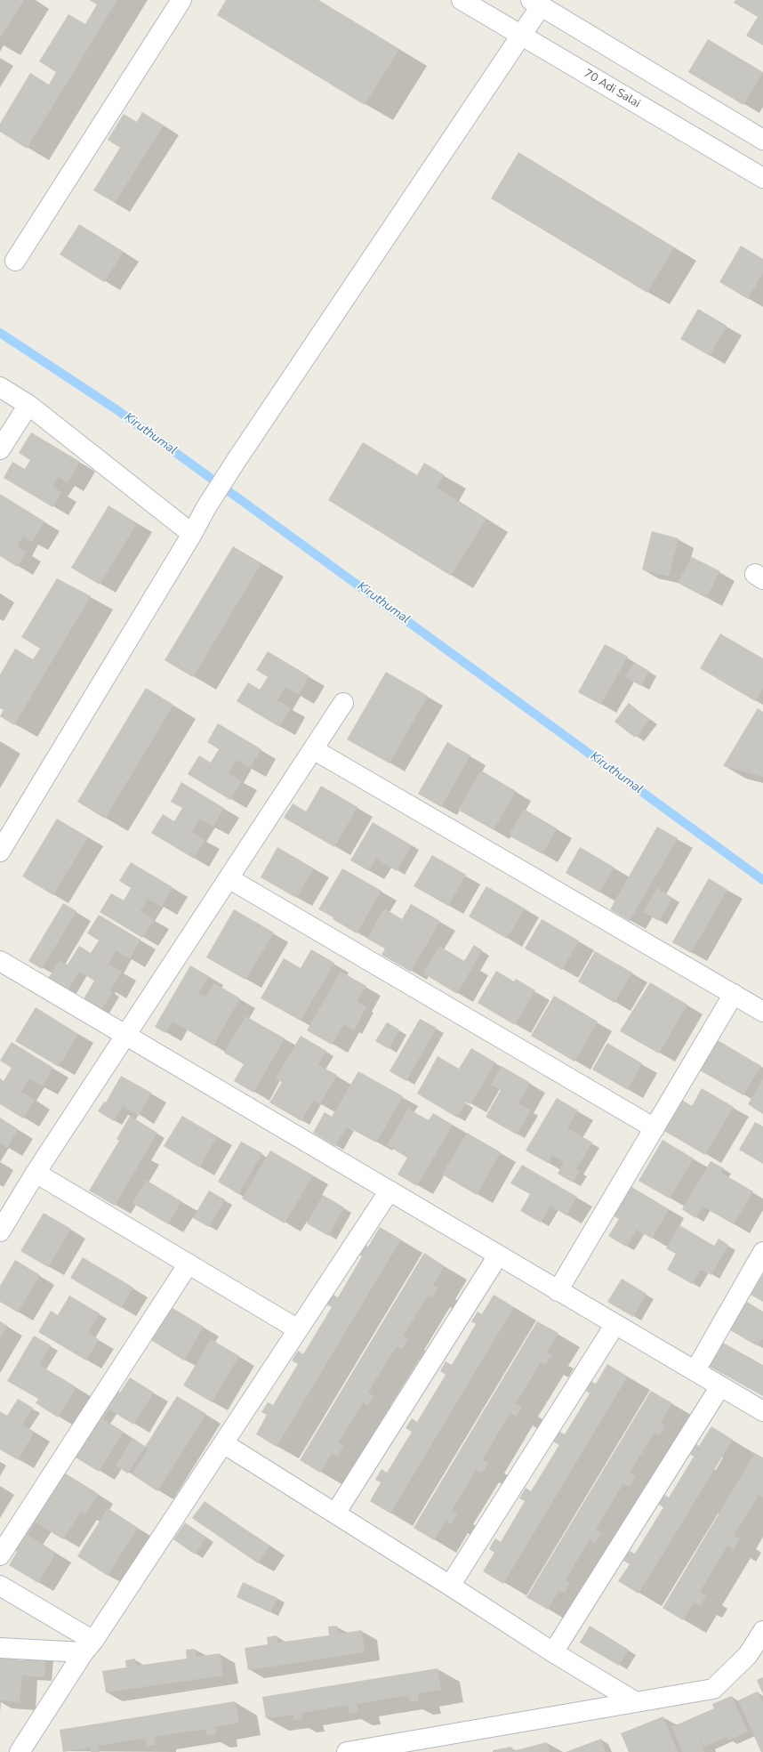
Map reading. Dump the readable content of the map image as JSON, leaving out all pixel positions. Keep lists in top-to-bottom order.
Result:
{
  "streets": {
    "street": ["70 Adi Salai"]
  },
  "water": ["Kiruthumal"]
}
